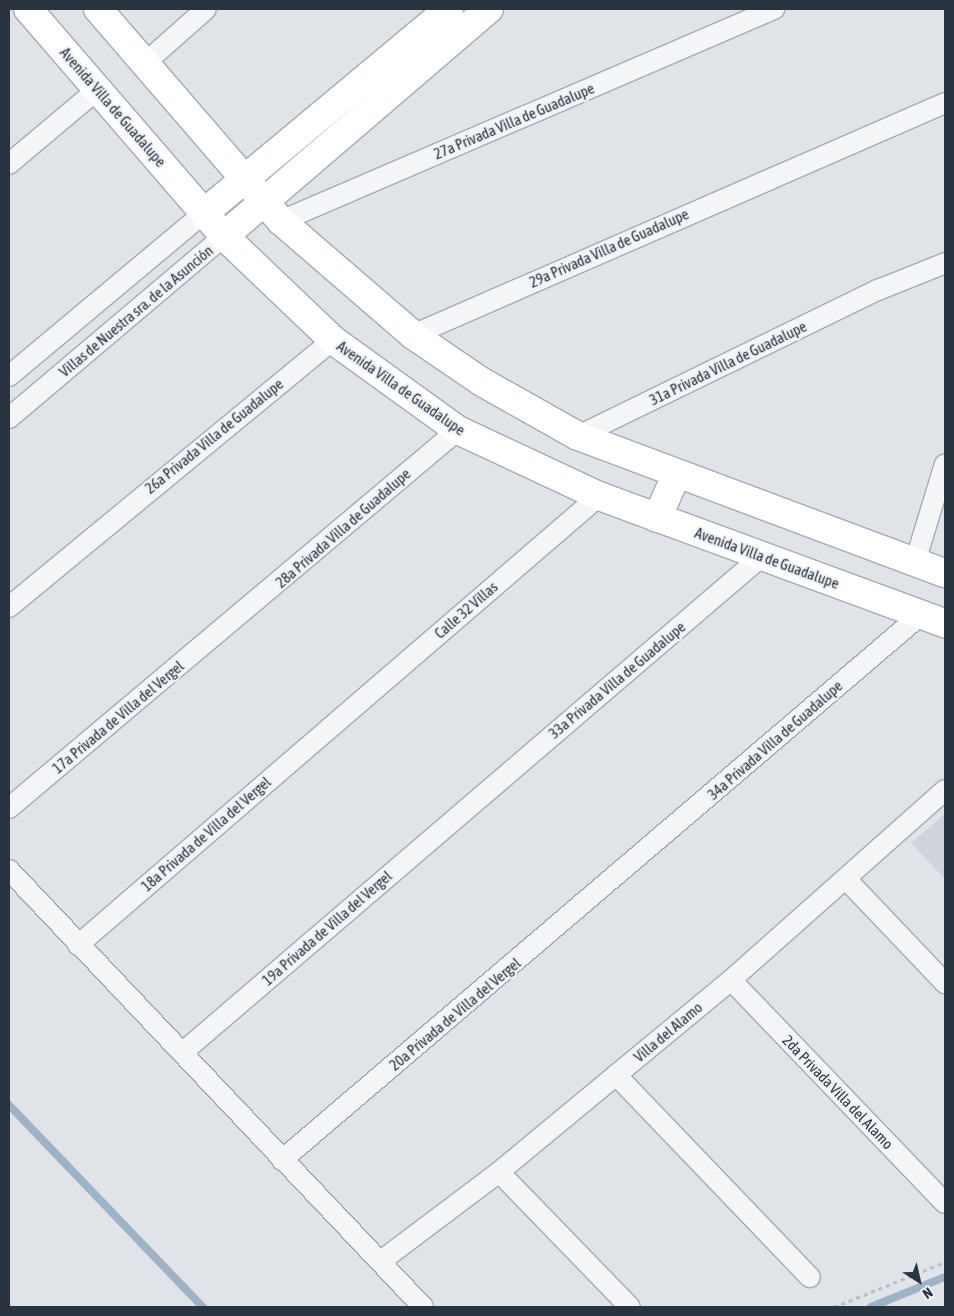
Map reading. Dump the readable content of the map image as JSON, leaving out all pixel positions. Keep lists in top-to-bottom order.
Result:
{
  "streets": {
    "street": [
      "Avenida Villa de Guadalupe",
      "27a Privada Villa de Guadalupe",
      "29a Privada Villa de Guadalupe",
      "Villas de Nuestra sra. de la Asunción",
      "31a Privada Villa de Guadalupe",
      "26a Privada Villa de Guadalupe",
      "28a Privada Villa de Guadalupe",
      "Calle 32 Villas",
      "33a Privada Villa de Guadalupe",
      "17a Privada de Villa del Vergel",
      "34a Privada Villa de Guadalupe",
      "18a Privada de Villa del Vergel",
      "19a Privada de Villa del Vergel",
      "20a Privada de Villa del Vergel",
      "Villa del Alamo",
      "2da Privada Villa del Alamo"
    ]
  },
  "crossings": [
    ["Avenida Villa de Guadalupe", "Villas de Nuestra sra. de la Asunción"],
    ["Avenida Villa de Guadalupe", "26a Privada Villa de Guadalupe"],
    ["Avenida Villa de Guadalupe", "28a Privada Villa de Guadalupe"],
    ["Avenida Villa de Guadalupe", "Calle 32 Villas"],
    ["Avenida Villa de Guadalupe", "33a Privada Villa de Guadalupe"],
    ["Avenida Villa de Guadalupe", "34a Privada Villa de Guadalupe"],
    ["28a Privada Villa de Guadalupe", "17a Privada de Villa del Vergel"],
    ["Calle 32 Villas", "18a Privada de Villa del Vergel"],
    ["33a Privada Villa de Guadalupe", "19a Privada de Villa del Vergel"],
    ["34a Privada Villa de Guadalupe", "20a Privada de Villa del Vergel"],
    ["Villa del Alamo", "2da Privada Villa del Alamo"]
  ],
  "north": "bottom right"
}
